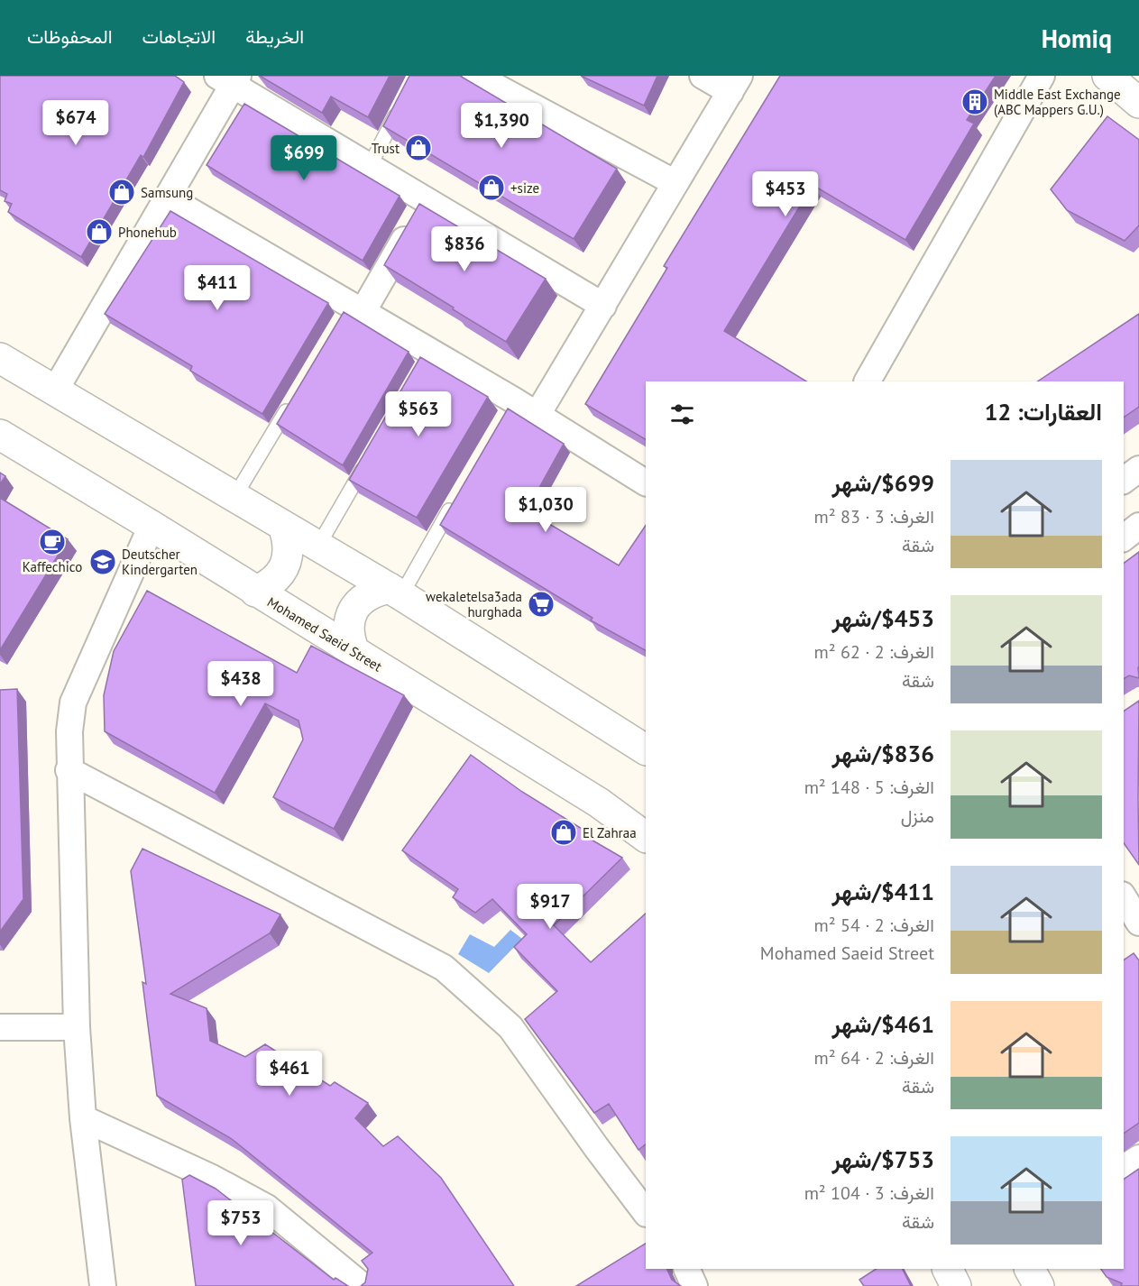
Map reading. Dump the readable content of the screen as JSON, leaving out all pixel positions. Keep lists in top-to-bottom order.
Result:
{
  "streets": {
    "street": ["Mohamed Saeid Street"]
  },
  "places": {
    "building": ["Middle East Exchange (ABC Mappers G.U.)"],
    "shop": [
      "Trust",
      "+size",
      "Samsung",
      "Phonehub",
      "El Zahraa"
    ],
    "cafe": ["Kaffechico"],
    "school or university": ["Deutscher Kindergarten"],
    "supermarket": ["wekaletelsa3ada hurghada"]
  },
  "page": {
    "header": "Homiq",
    "nav": ["الخريطة", "الاتجاهات", "المحفوظات"],
    "price": [
      "$674",
      "$1,390",
      "$699",
      "$453",
      "$836",
      "$411",
      "$563",
      "$1,030",
      "$438",
      "$917",
      "$461",
      "$753"
    ],
    "heading": "العقارات: 12",
    "list": [
      {
        "name": "$699/شهر",
        "note": "الغرف: 3 · 83 m² · شقة"
      },
      {
        "name": "$453/شهر",
        "note": "الغرف: 2 · 62 m² · شقة"
      },
      {
        "name": "$836/شهر",
        "note": "الغرف: 5 · 148 m² · منزل"
      },
      {
        "name": "$411/شهر",
        "note": "الغرف: 2 · 54 m² · Mohamed Saeid Street"
      },
      {
        "name": "$461/شهر",
        "note": "الغرف: 2 · 64 m² · شقة"
      },
      {
        "name": "$753/شهر",
        "note": "الغرف: 3 · 104 m² · شقة"
      }
    ]
  }
}
